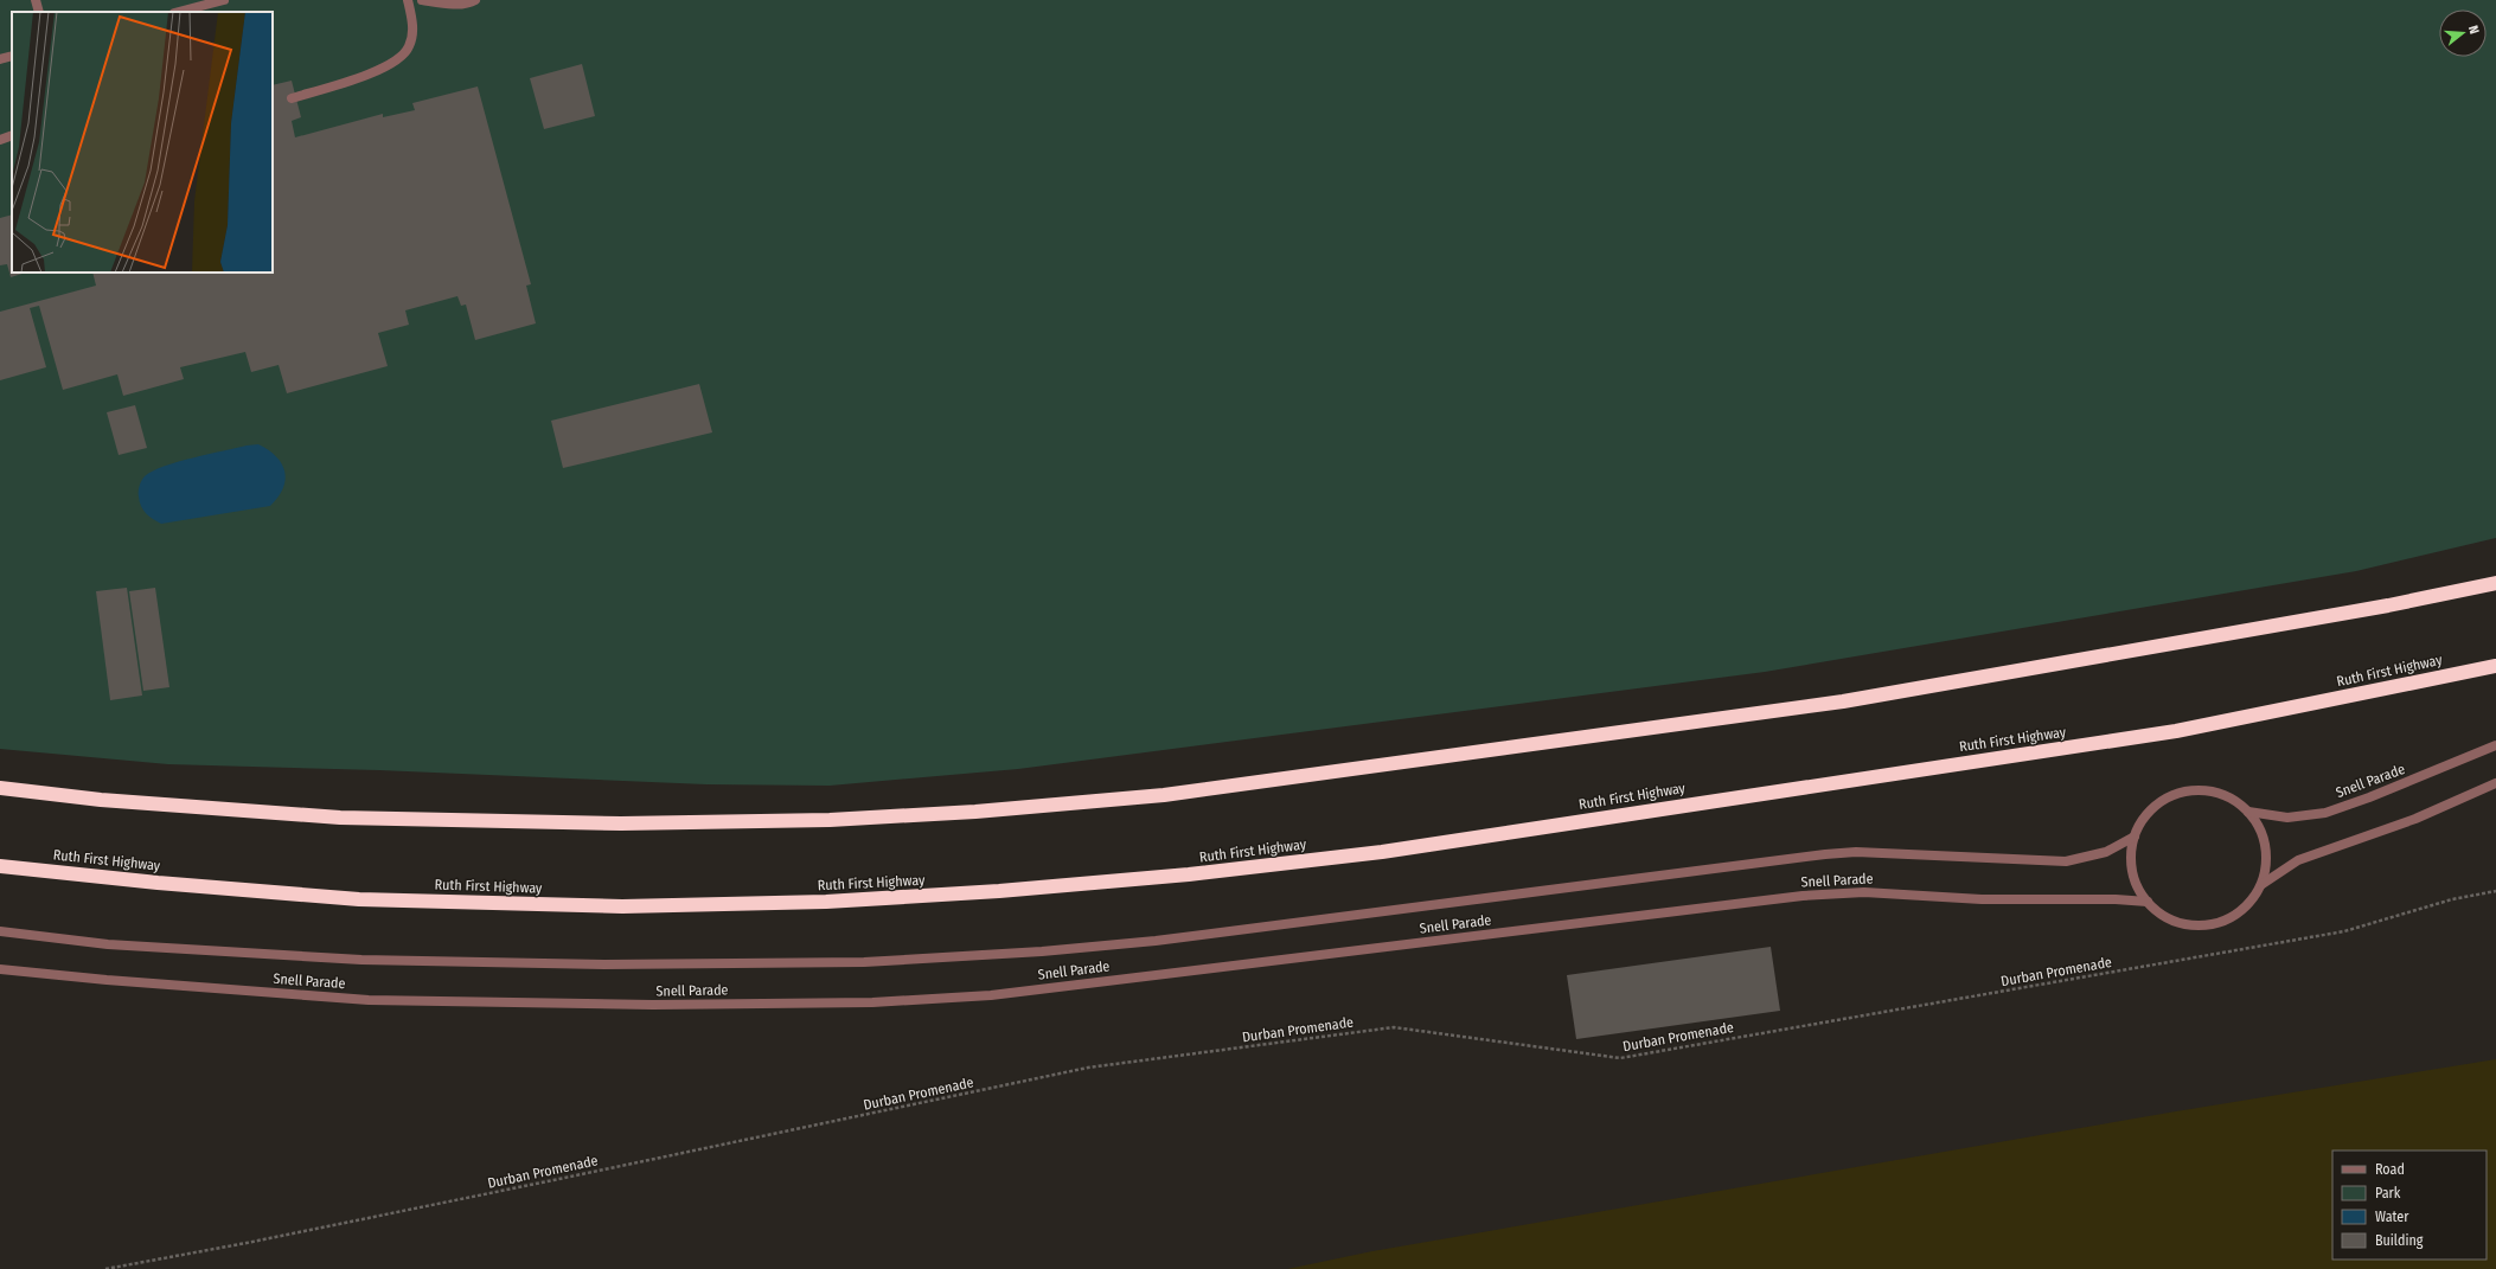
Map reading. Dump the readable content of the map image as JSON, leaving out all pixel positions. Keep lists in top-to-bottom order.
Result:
{
  "streets": {
    "highway": ["Ruth First Highway"],
    "street": ["Snell Parade"],
    "path": ["Durban Promenade"]
  },
  "legend": [
    "Road",
    "Park",
    "Water",
    "Building"
  ],
  "north": "right"
}
